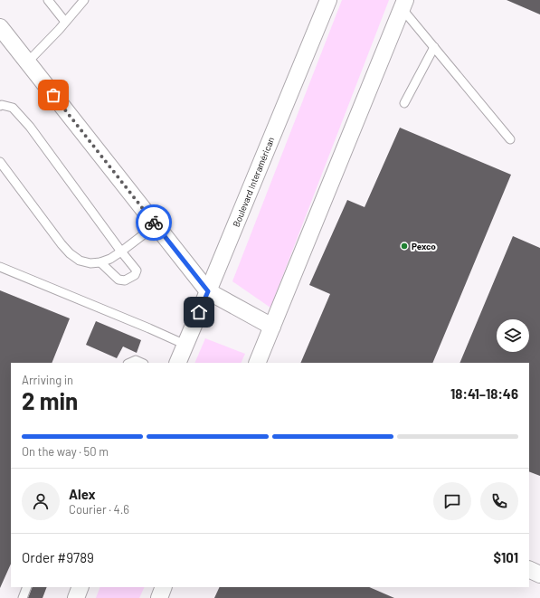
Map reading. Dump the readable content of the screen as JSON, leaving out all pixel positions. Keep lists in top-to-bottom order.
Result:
{
  "streets": {
    "street": ["Boulevard Interamérican"]
  },
  "places": ["Pexco"],
  "page": {
    "heading": ["2 min", "Arriving in", "18:41–18:46"],
    "panel": [
      "Alex",
      "Courier · 4.6",
      "Order #9789",
      "$101"
    ],
    "bar": "On the way · 50 m"
  }
}
